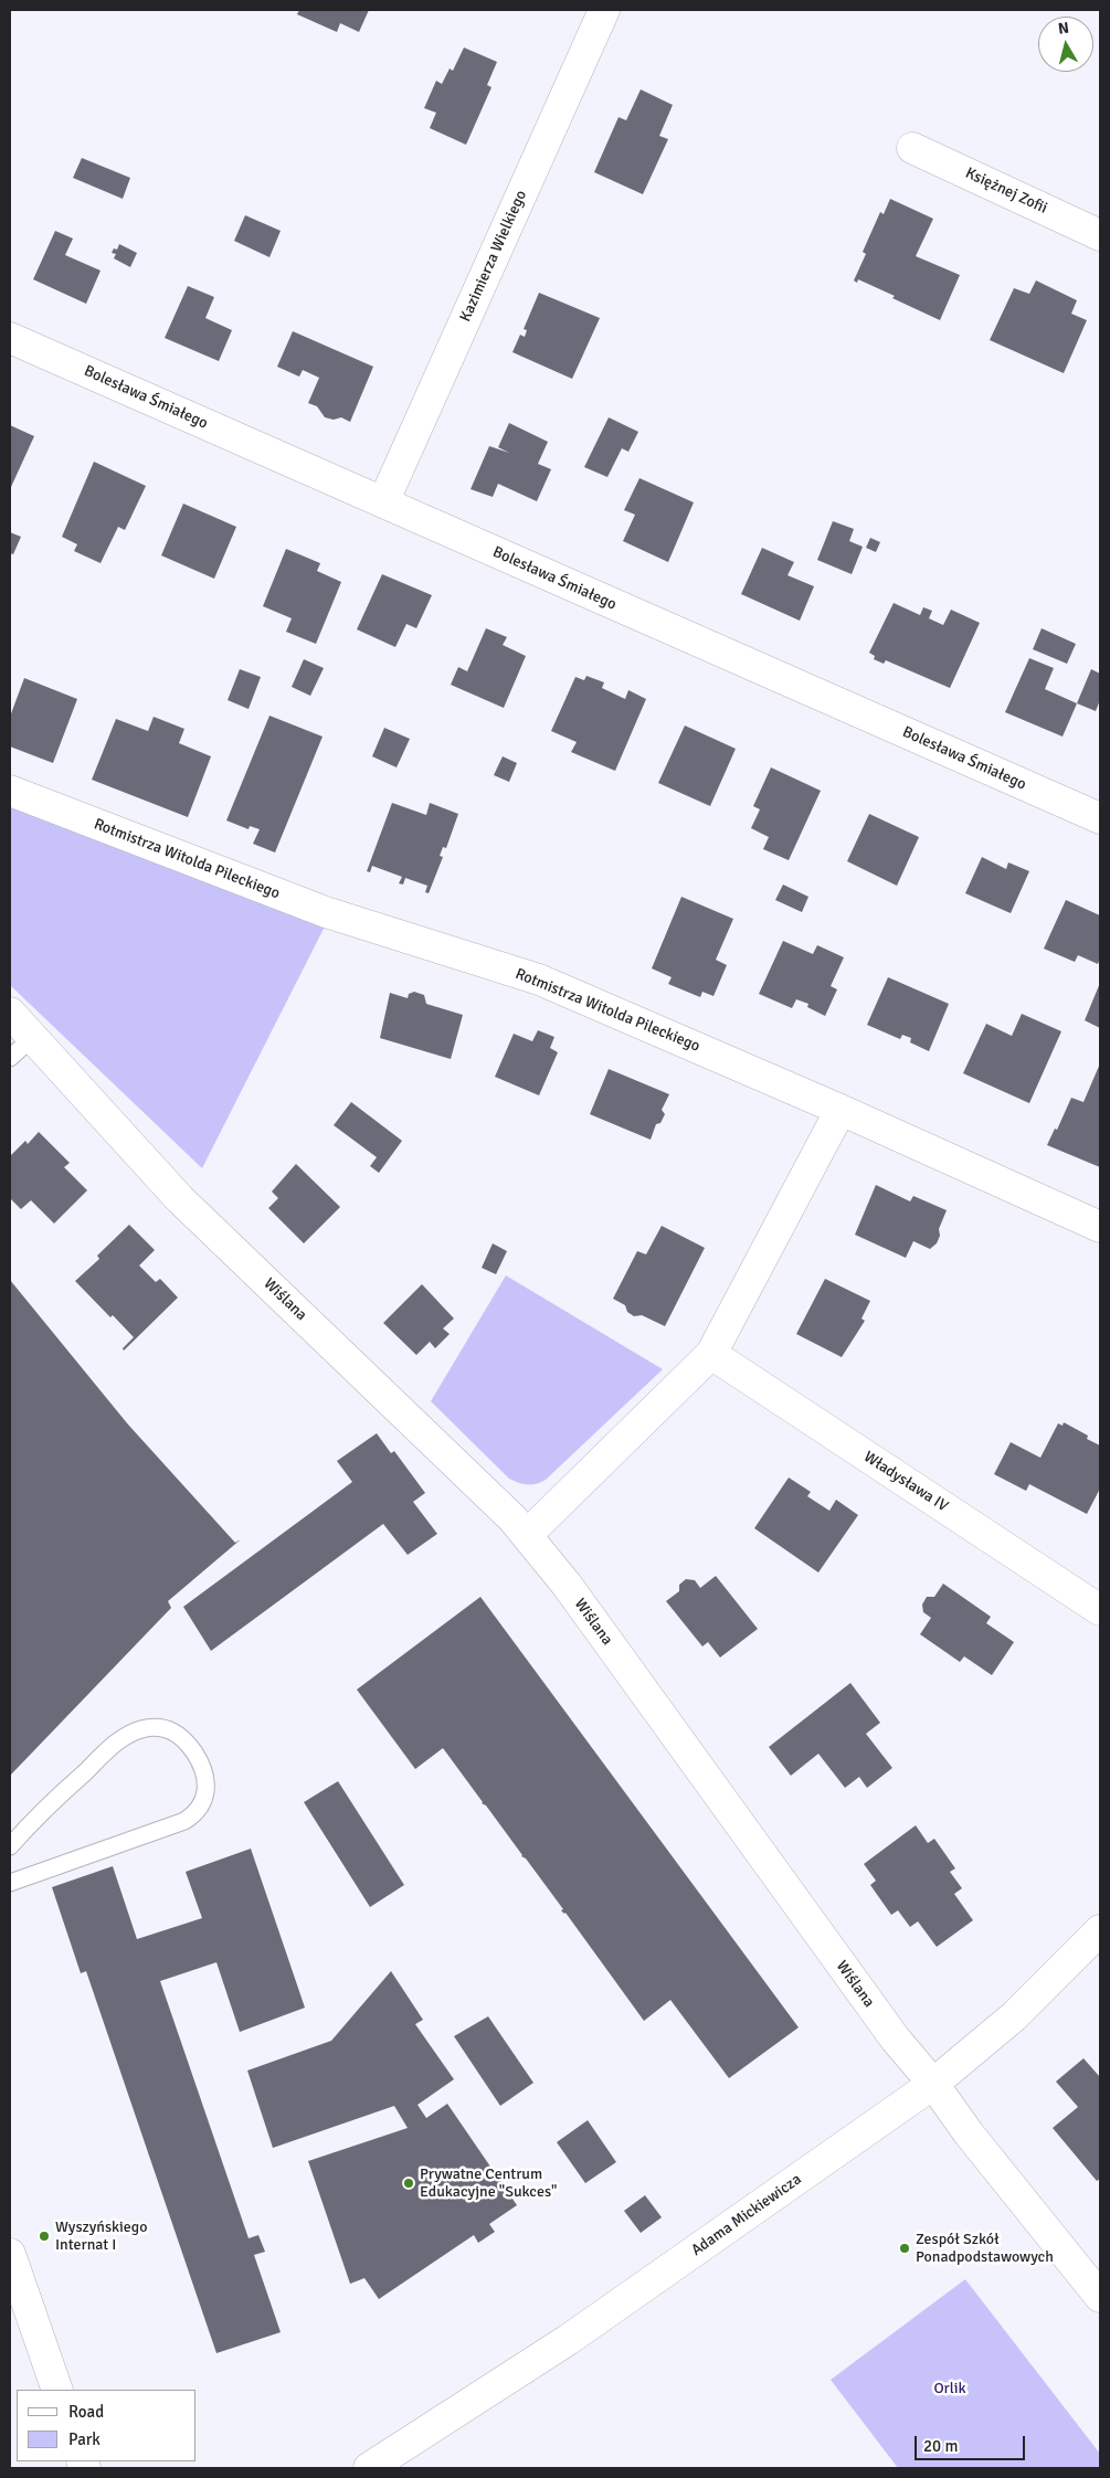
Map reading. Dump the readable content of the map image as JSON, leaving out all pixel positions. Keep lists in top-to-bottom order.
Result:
{
  "streets": {
    "street": [
      "Księżnej Zofii",
      "Kazimierza Wielkiego",
      "Bolesława Śmiałego",
      "Rotmistrza Witolda Pileckiego",
      "Wiślana",
      "Władysława IV",
      "Adama Mickiewicza"
    ]
  },
  "crossings": [
    ["Kazimierza Wielkiego", "Bolesława Śmiałego"],
    ["Wiślana", "Adama Mickiewicza"]
  ],
  "parks": ["Orlik"],
  "places": ["Prywatne Centrum Edukacyjne \"Sukces\"", "Wyszyńskiego Internat I", "Zespół Szkół Ponadpodstawowych"],
  "legend": ["Road", "Park"],
  "scale_bar": "20 m",
  "north": "top"
}
